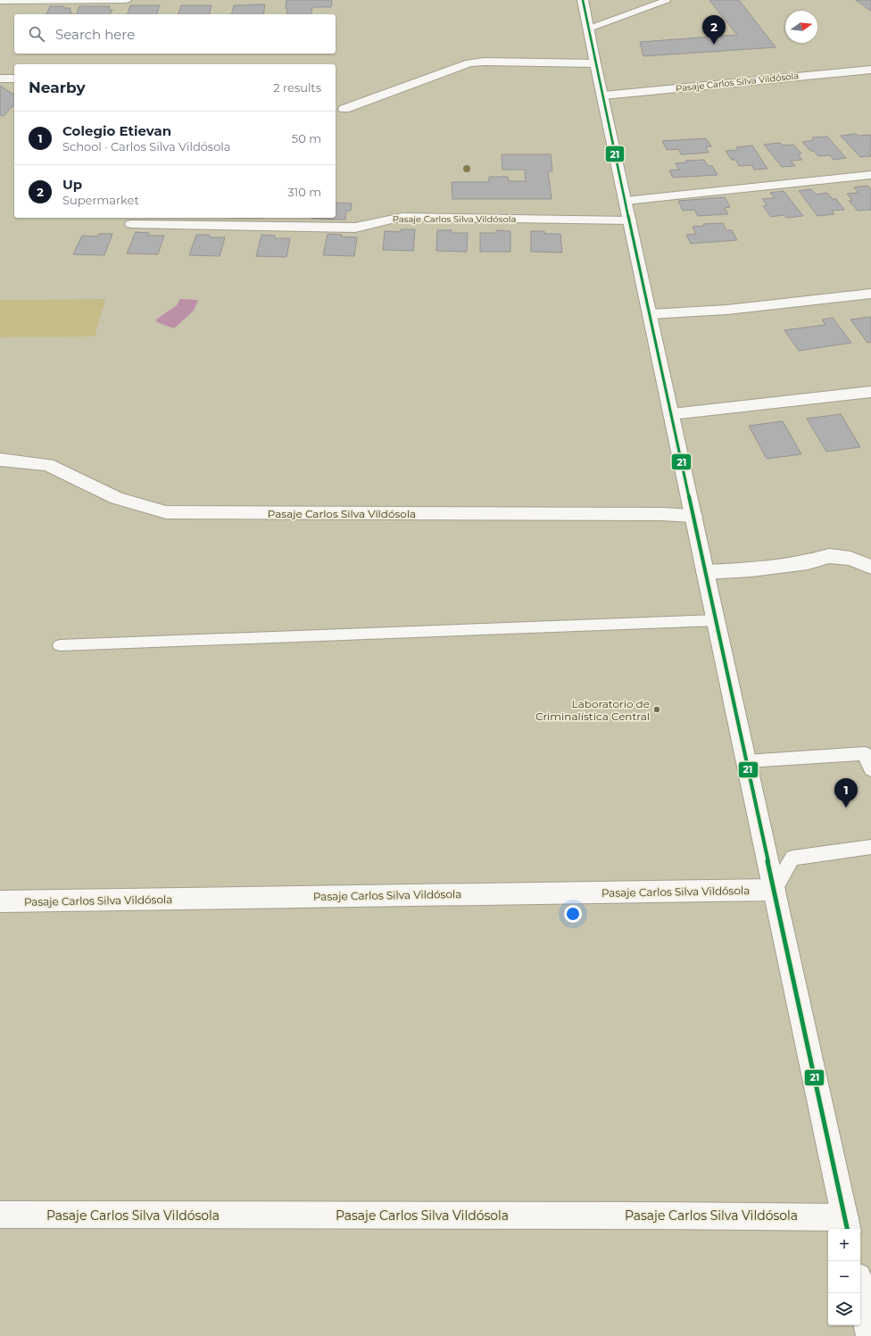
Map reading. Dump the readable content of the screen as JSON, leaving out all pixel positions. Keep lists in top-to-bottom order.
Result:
{
  "streets": {
    "street": ["Pasaje Carlos Silva Vildósola"]
  },
  "places": ["Laboratorio de Criminalística Central"],
  "lines": ["transit line 21"],
  "north": "right",
  "page": {
    "search": "Search here",
    "pins": ["2", "1"],
    "heading": ["Nearby", "2 results"],
    "list": [
      {
        "mark": "1",
        "name": "Colegio Etievan",
        "note": "School · Carlos Silva Vildósola",
        "value": "50 m"
      },
      {
        "mark": "2",
        "name": "Up",
        "note": "Supermarket",
        "value": "310 m"
      }
    ],
    "map_buttons": ["+", "−"]
  }
}
